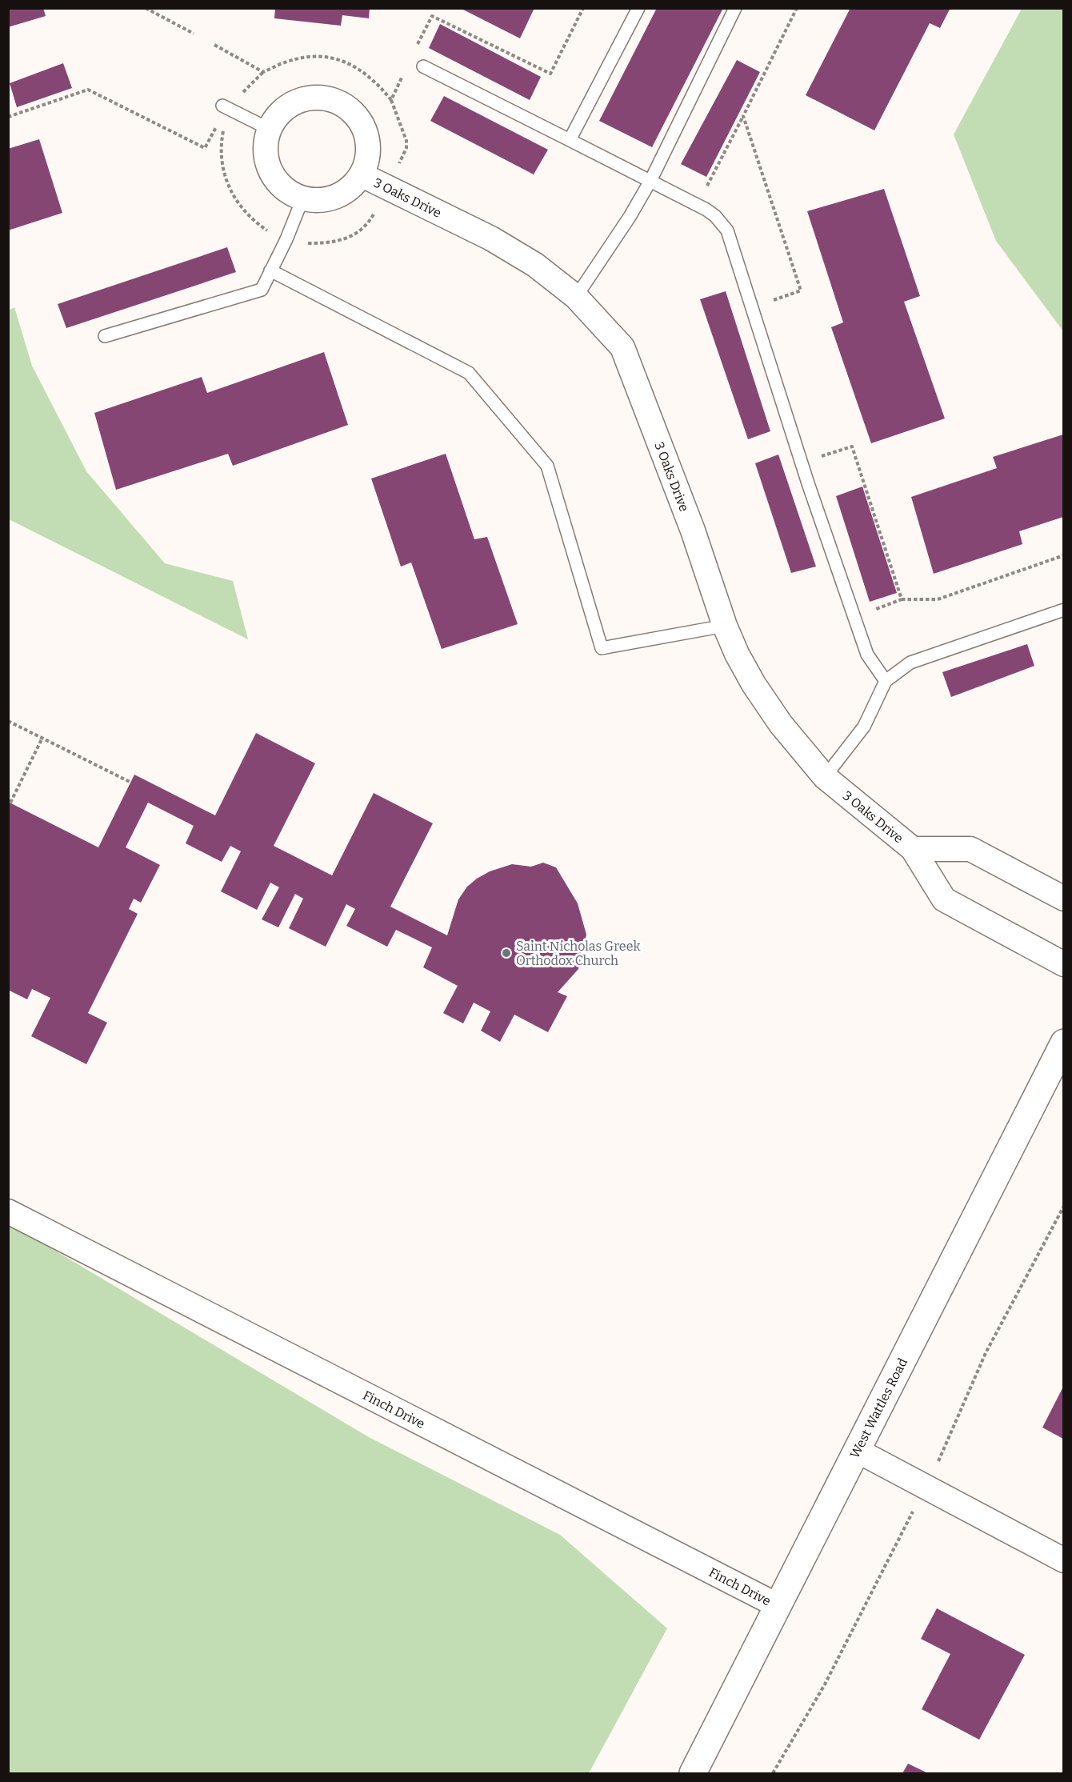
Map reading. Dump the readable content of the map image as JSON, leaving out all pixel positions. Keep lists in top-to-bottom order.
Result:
{
  "streets": {
    "street": ["3 Oaks Drive", "Finch Drive", "West Wattles Road"]
  },
  "crossings": [
    ["Finch Drive", "West Wattles Road"]
  ],
  "places": ["Saint Nicholas Greek Orthodox Church"]
}
